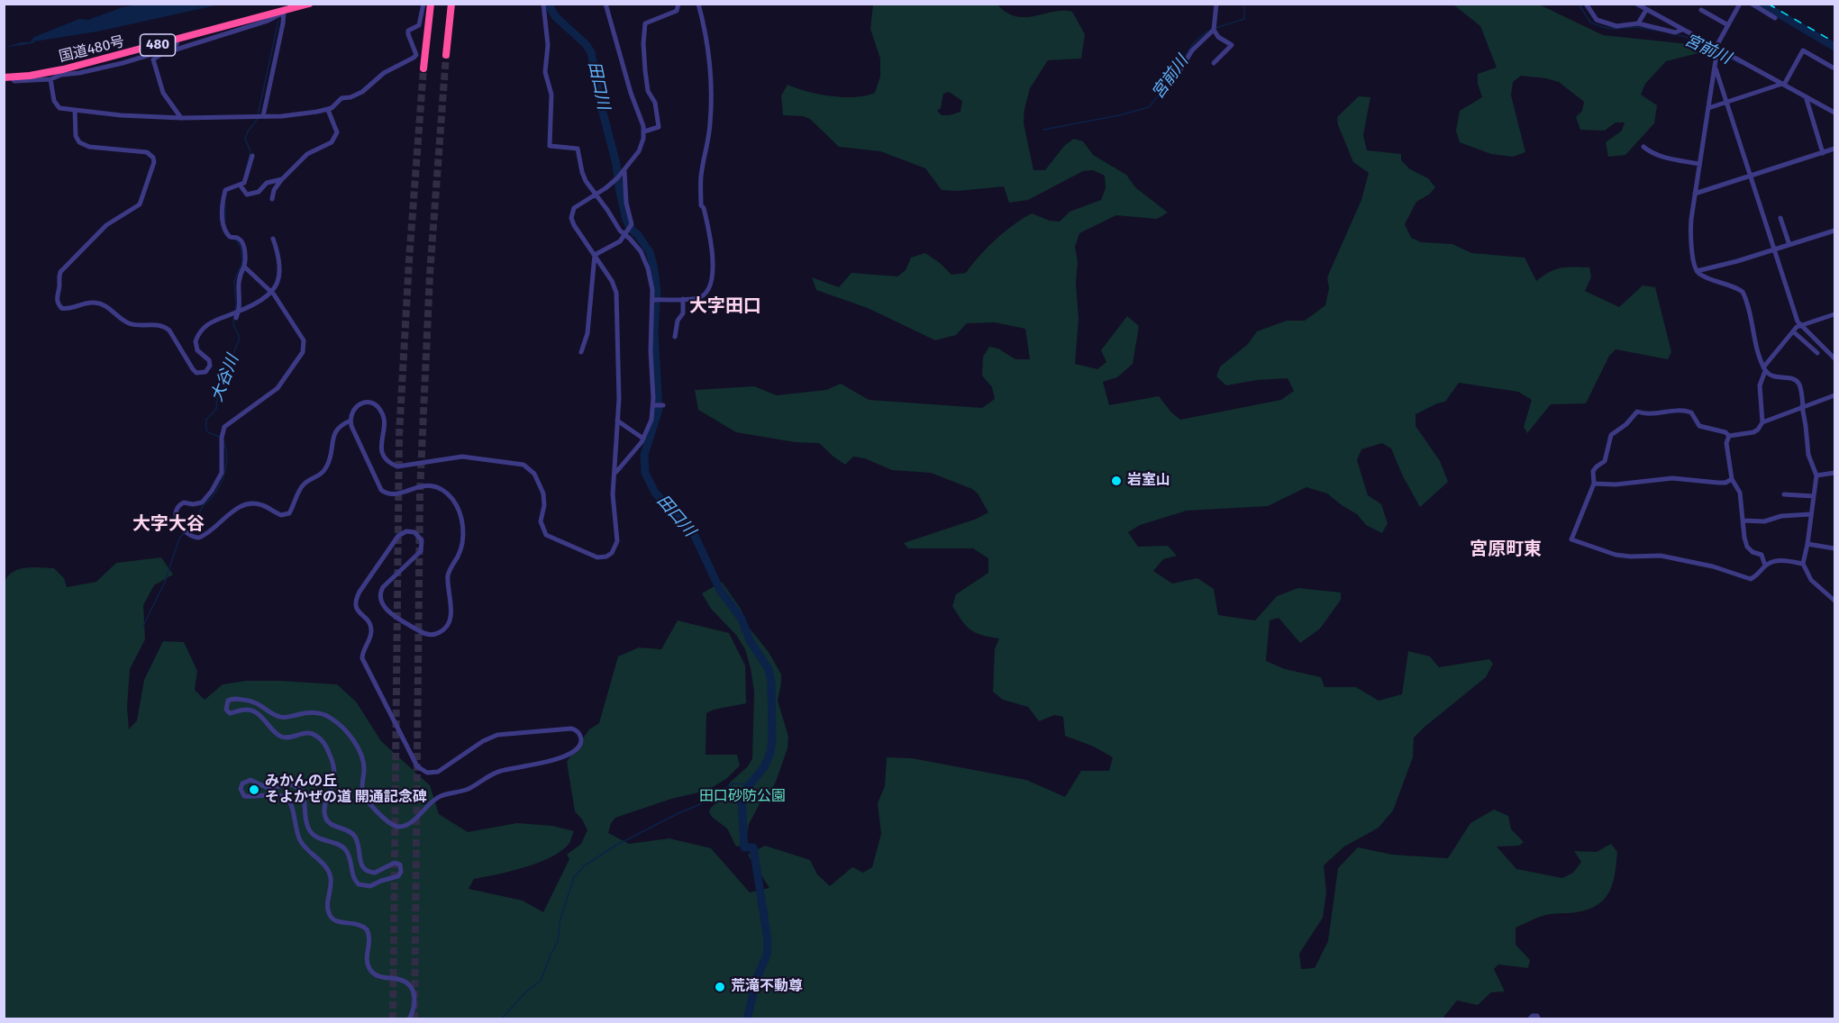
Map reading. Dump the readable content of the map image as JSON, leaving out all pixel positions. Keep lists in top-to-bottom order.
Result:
{
  "streets": {
    "highway": ["480", "国道480号"]
  },
  "districts": ["大字田口", "大字大谷", "宮原町東"],
  "water": ["宮前川", "田口川", "大谷川"],
  "parks": ["田口砂防公園"],
  "places": ["岩室山", "みかんの丘 そよかぜの道 開通記念碑", "荒滝不動尊"]
}
